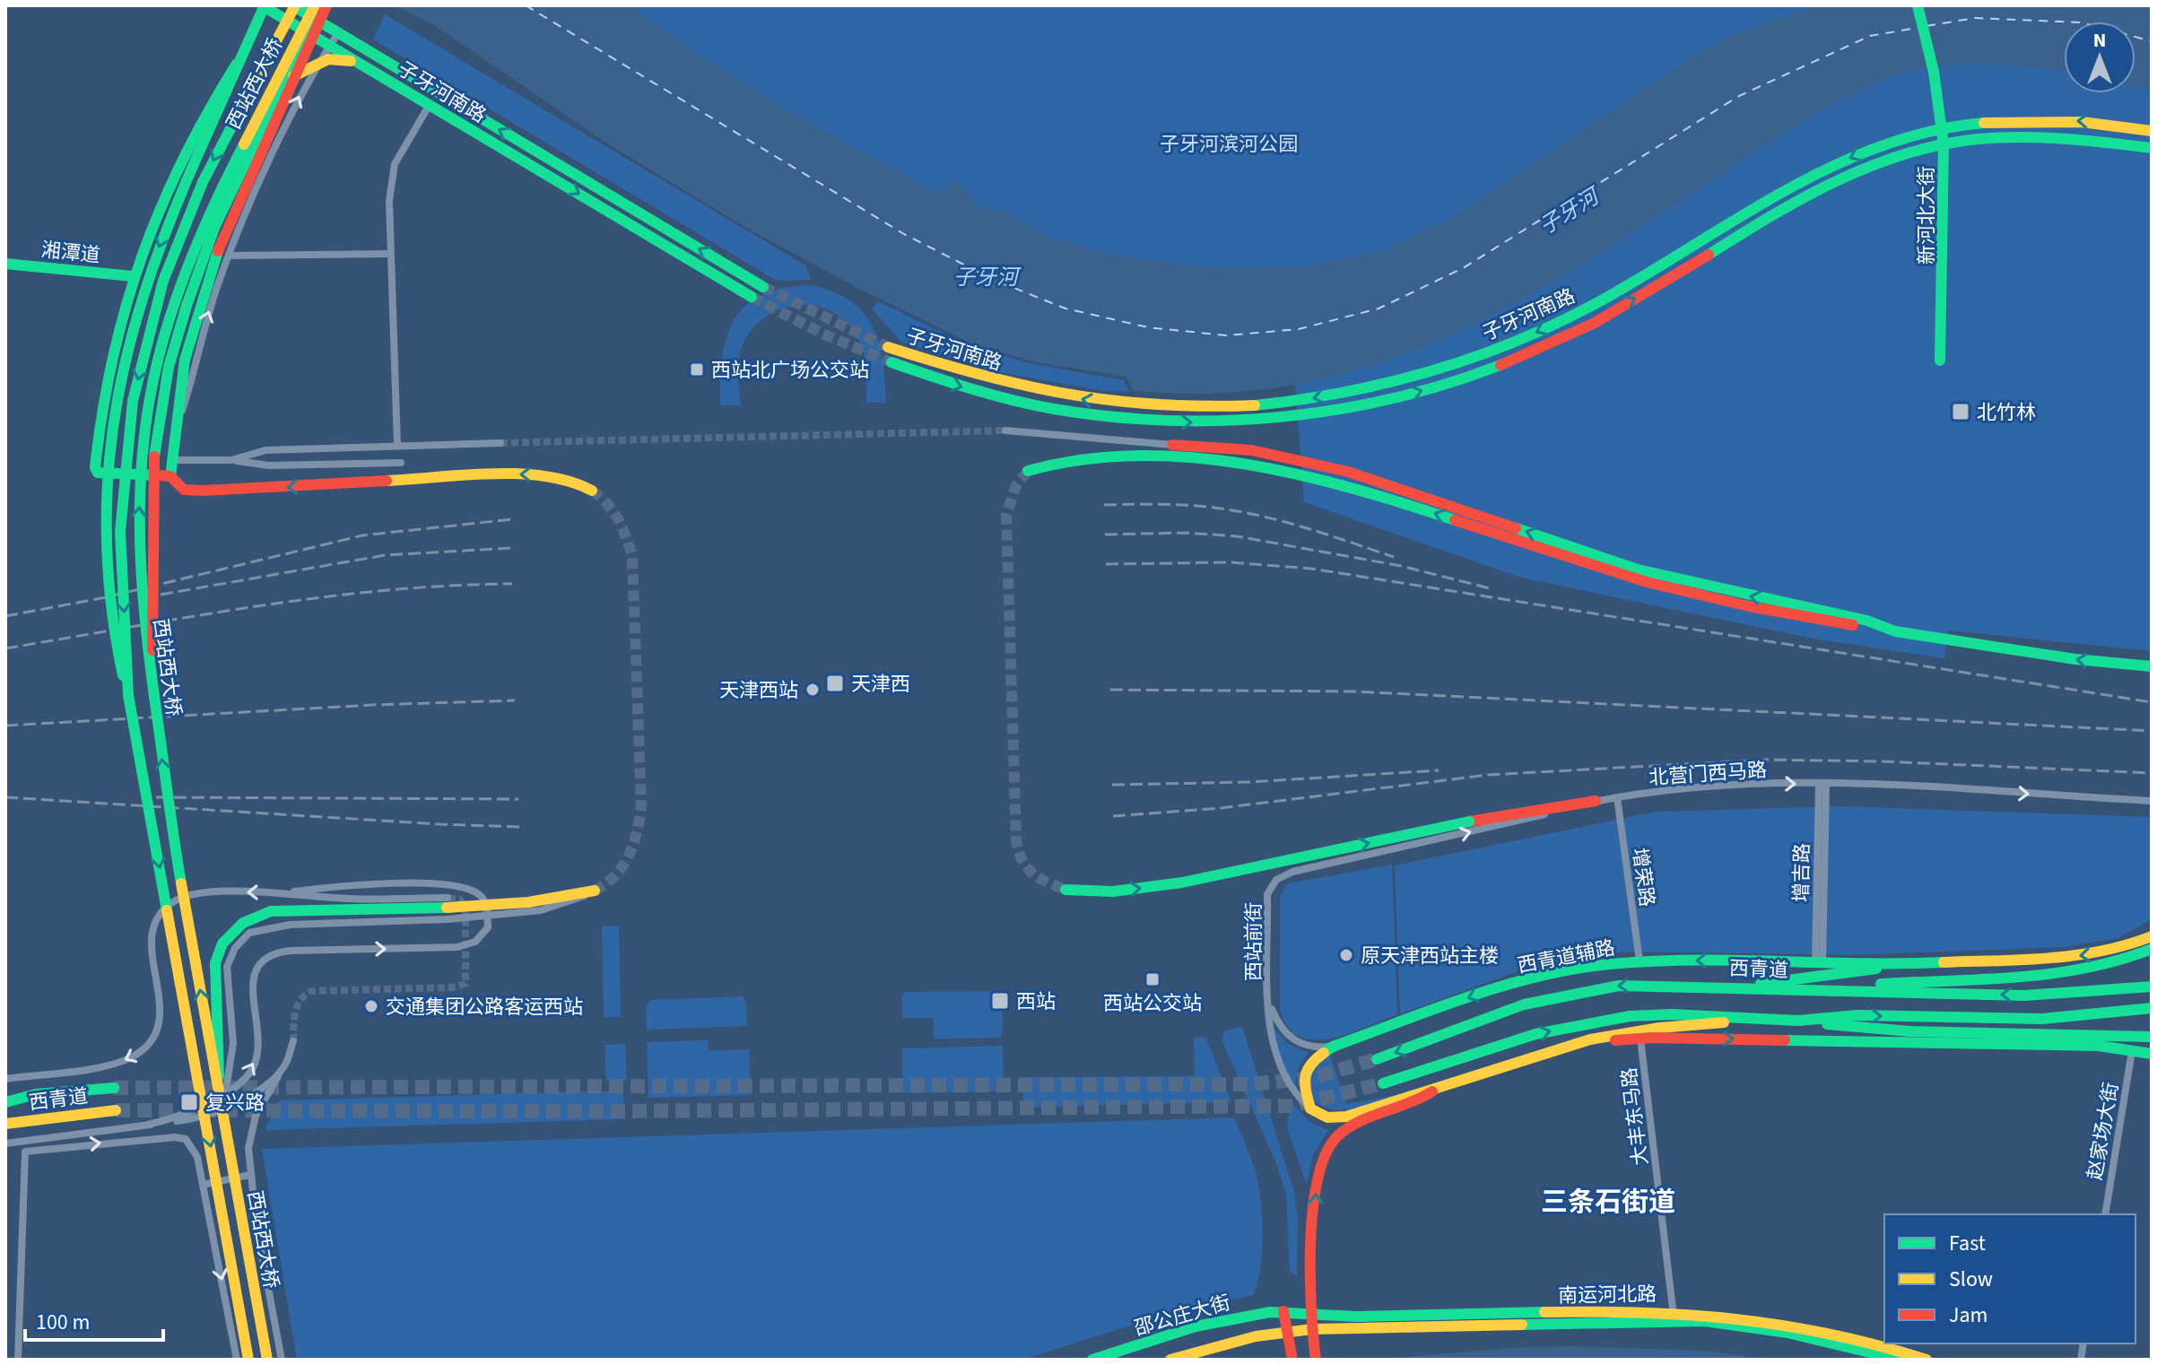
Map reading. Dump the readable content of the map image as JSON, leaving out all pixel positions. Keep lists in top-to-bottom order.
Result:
{
  "streets": {
    "main road": [
      "西站西大桥",
      "子牙河南路",
      "新河北大街",
      "湘潭道",
      "西青道辅路",
      "西青道",
      "南运河北路",
      "邵公庄大街"
    ],
    "street": [
      "北营门西马路",
      "增吉路",
      "增荣路",
      "西站前街",
      "大丰东马路",
      "赵家场大街"
    ]
  },
  "crossings": [
    ["西站西大桥", "子牙河南路"],
    ["子牙河南路", "新河北大街"],
    ["北营门西马路", "增吉路"],
    ["北营门西马路", "增荣路"],
    ["北营门西马路", "西站前街"],
    ["增吉路", "西青道辅路"],
    ["增荣路", "西青道辅路"],
    ["西站前街", "西青道辅路"],
    ["大丰东马路", "南运河北路"],
    ["南运河北路", "邵公庄大街"]
  ],
  "one_way": ["北营门西马路"],
  "districts": ["三条石街道"],
  "water": ["子牙河"],
  "parks": ["子牙河滨河公园"],
  "places": {
    "transit": [
      "西站北广场公交站",
      "北竹林",
      "天津西",
      "西站公交站",
      "西站",
      "复兴路"
    ],
    "other": ["天津西站", "原天津西站主楼", "交通集团公路客运西站"]
  },
  "legend": ["Fast", "Slow", "Jam"],
  "scale_bar": "100 m",
  "north": "top"
}
